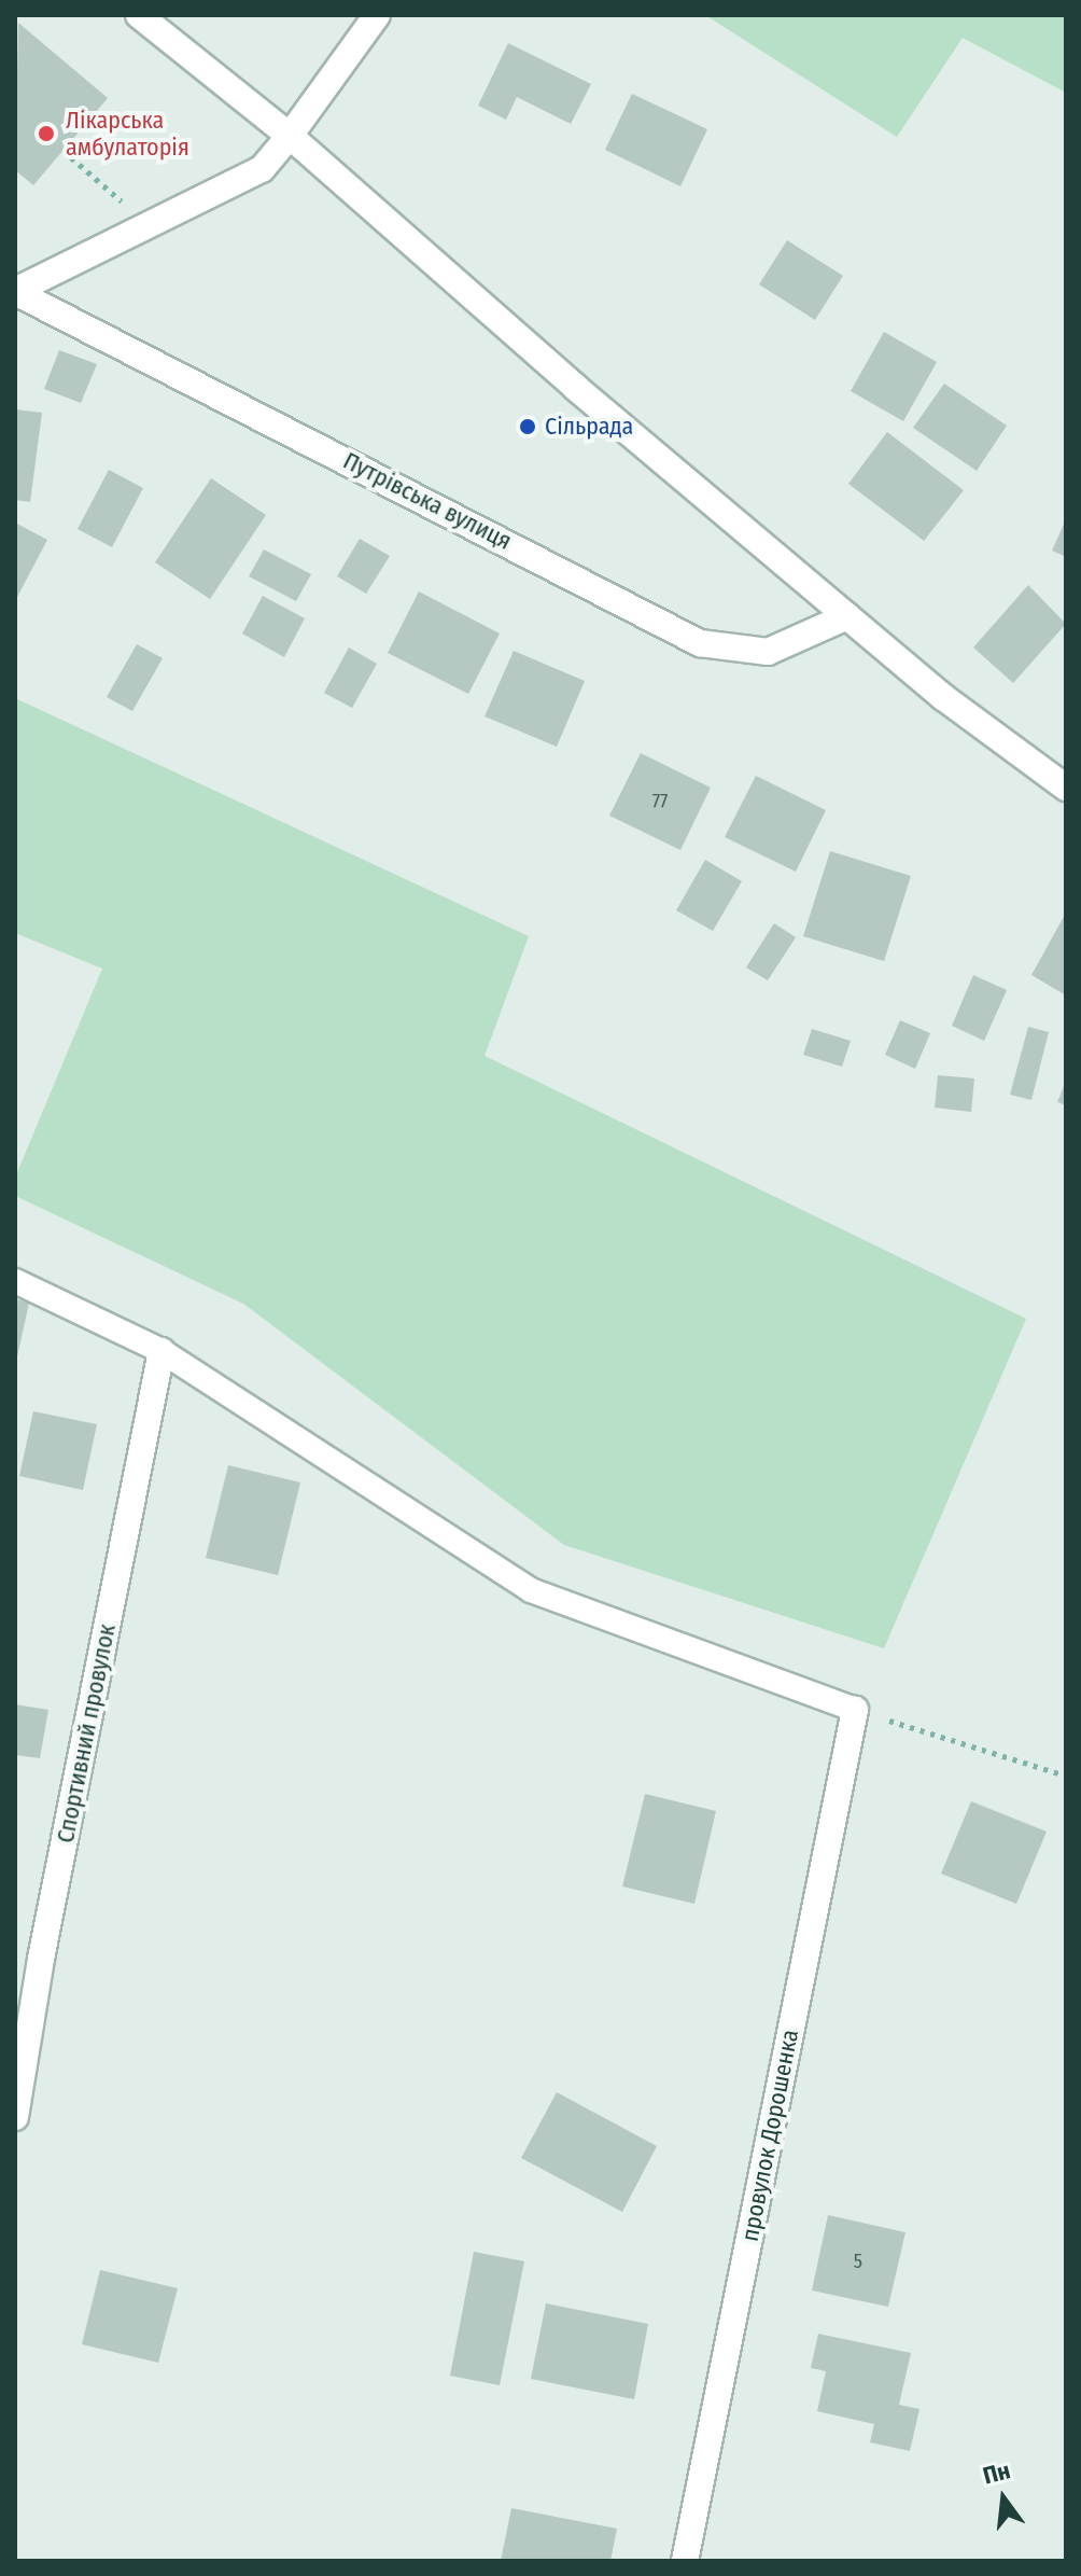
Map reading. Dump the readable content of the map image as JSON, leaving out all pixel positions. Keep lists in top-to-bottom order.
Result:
{
  "streets": {
    "street": ["Путрівська вулиця", "Спортивний провулок", "провулок Дорошенка"]
  },
  "places": ["Лікарська амбулаторія", "Сільрада"],
  "house_numbers": ["77", "5"],
  "north": "top"
}
